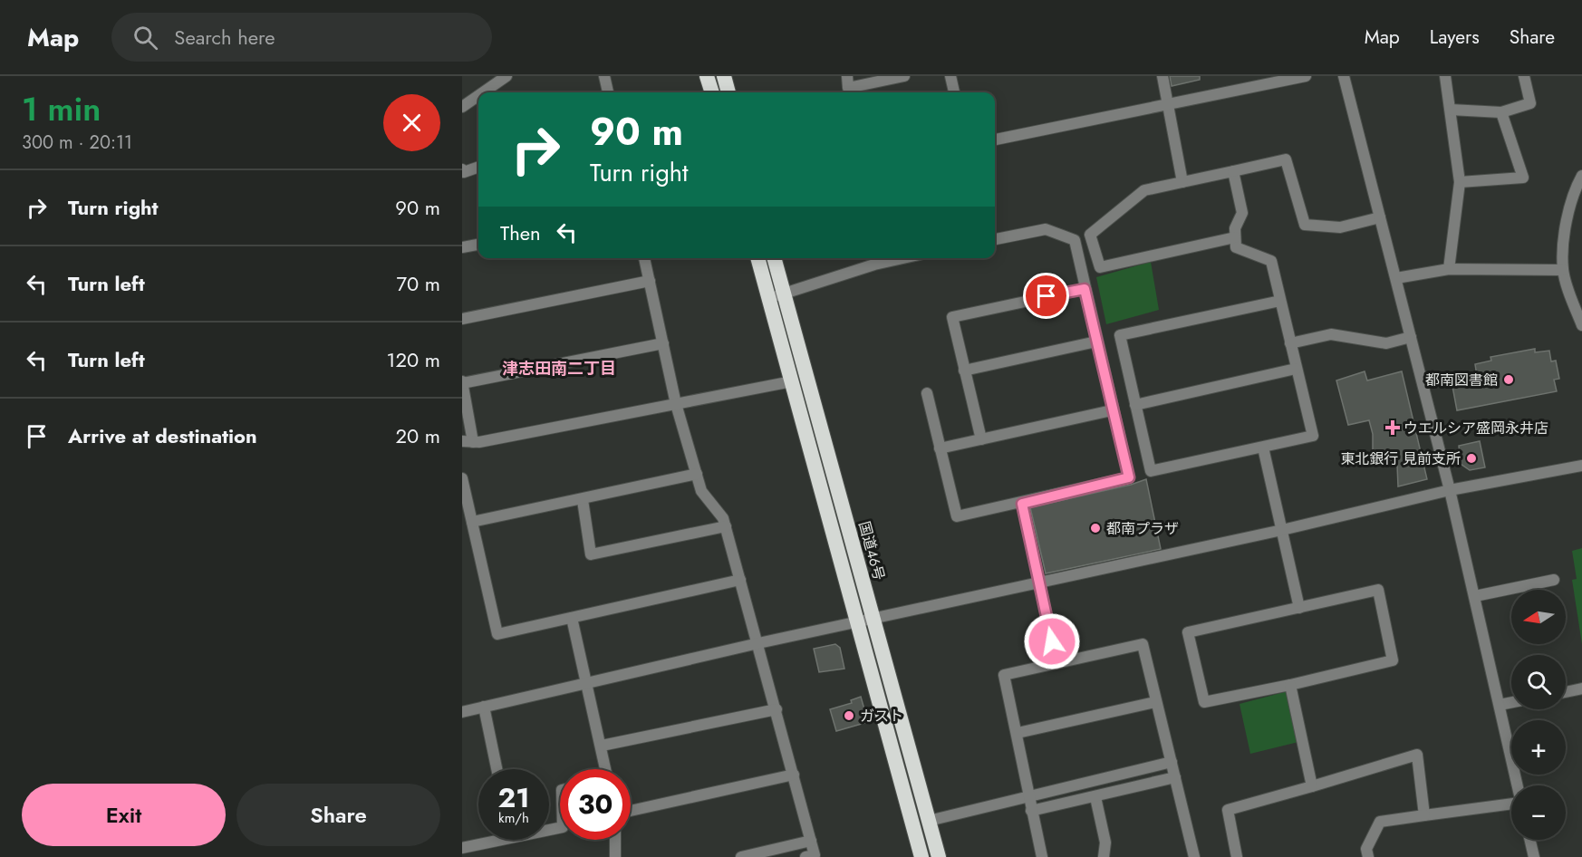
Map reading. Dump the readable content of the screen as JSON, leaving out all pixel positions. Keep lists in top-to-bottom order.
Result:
{
  "streets": {
    "highway": ["国道46号"]
  },
  "districts": ["津志田南二丁目"],
  "places": {
    "other": [
      "都南図書館",
      "東北銀行 見前支所",
      "都南プラザ",
      "ガスト"
    ],
    "health": ["ウエルシア盛岡永井店"]
  },
  "north": "left",
  "page": {
    "header": "Map",
    "search": "Search here",
    "nav": ["Map", "Layers", "Share"],
    "heading": ["1 min", "300 m · 20:11"],
    "turn": ["90 m", "Turn right"],
    "list": [
      {
        "name": "Turn right",
        "value": "90 m"
      },
      {
        "name": "Turn left",
        "value": "70 m"
      },
      {
        "name": "Turn left",
        "value": "120 m"
      },
      {
        "name": "Arrive at destination",
        "value": "20 m"
      }
    ],
    "then": "Then",
    "map_buttons": ["+", "−"],
    "speed": "21 km/h",
    "limit": "30",
    "buttons": ["Exit", "Share"]
  }
}
